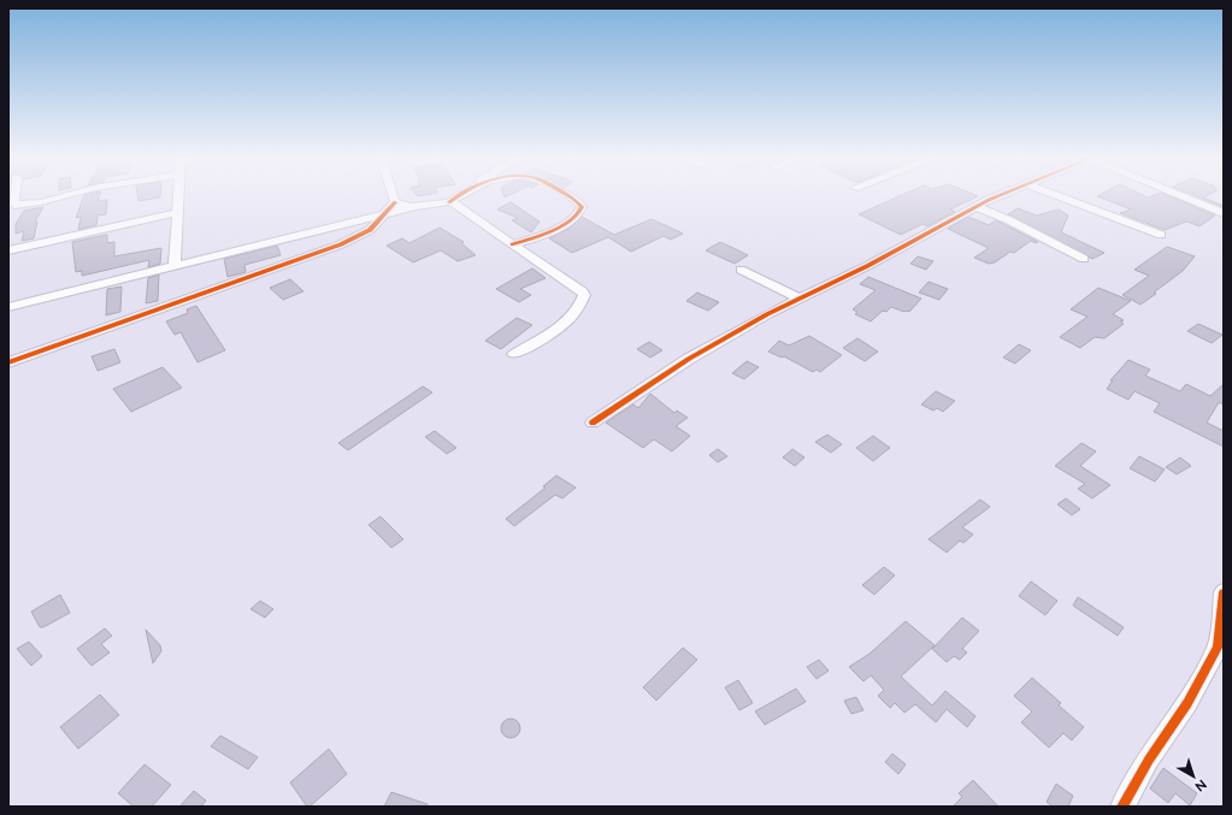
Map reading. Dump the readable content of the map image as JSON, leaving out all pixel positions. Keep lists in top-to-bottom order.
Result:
{
  "north": "bottom right"
}
